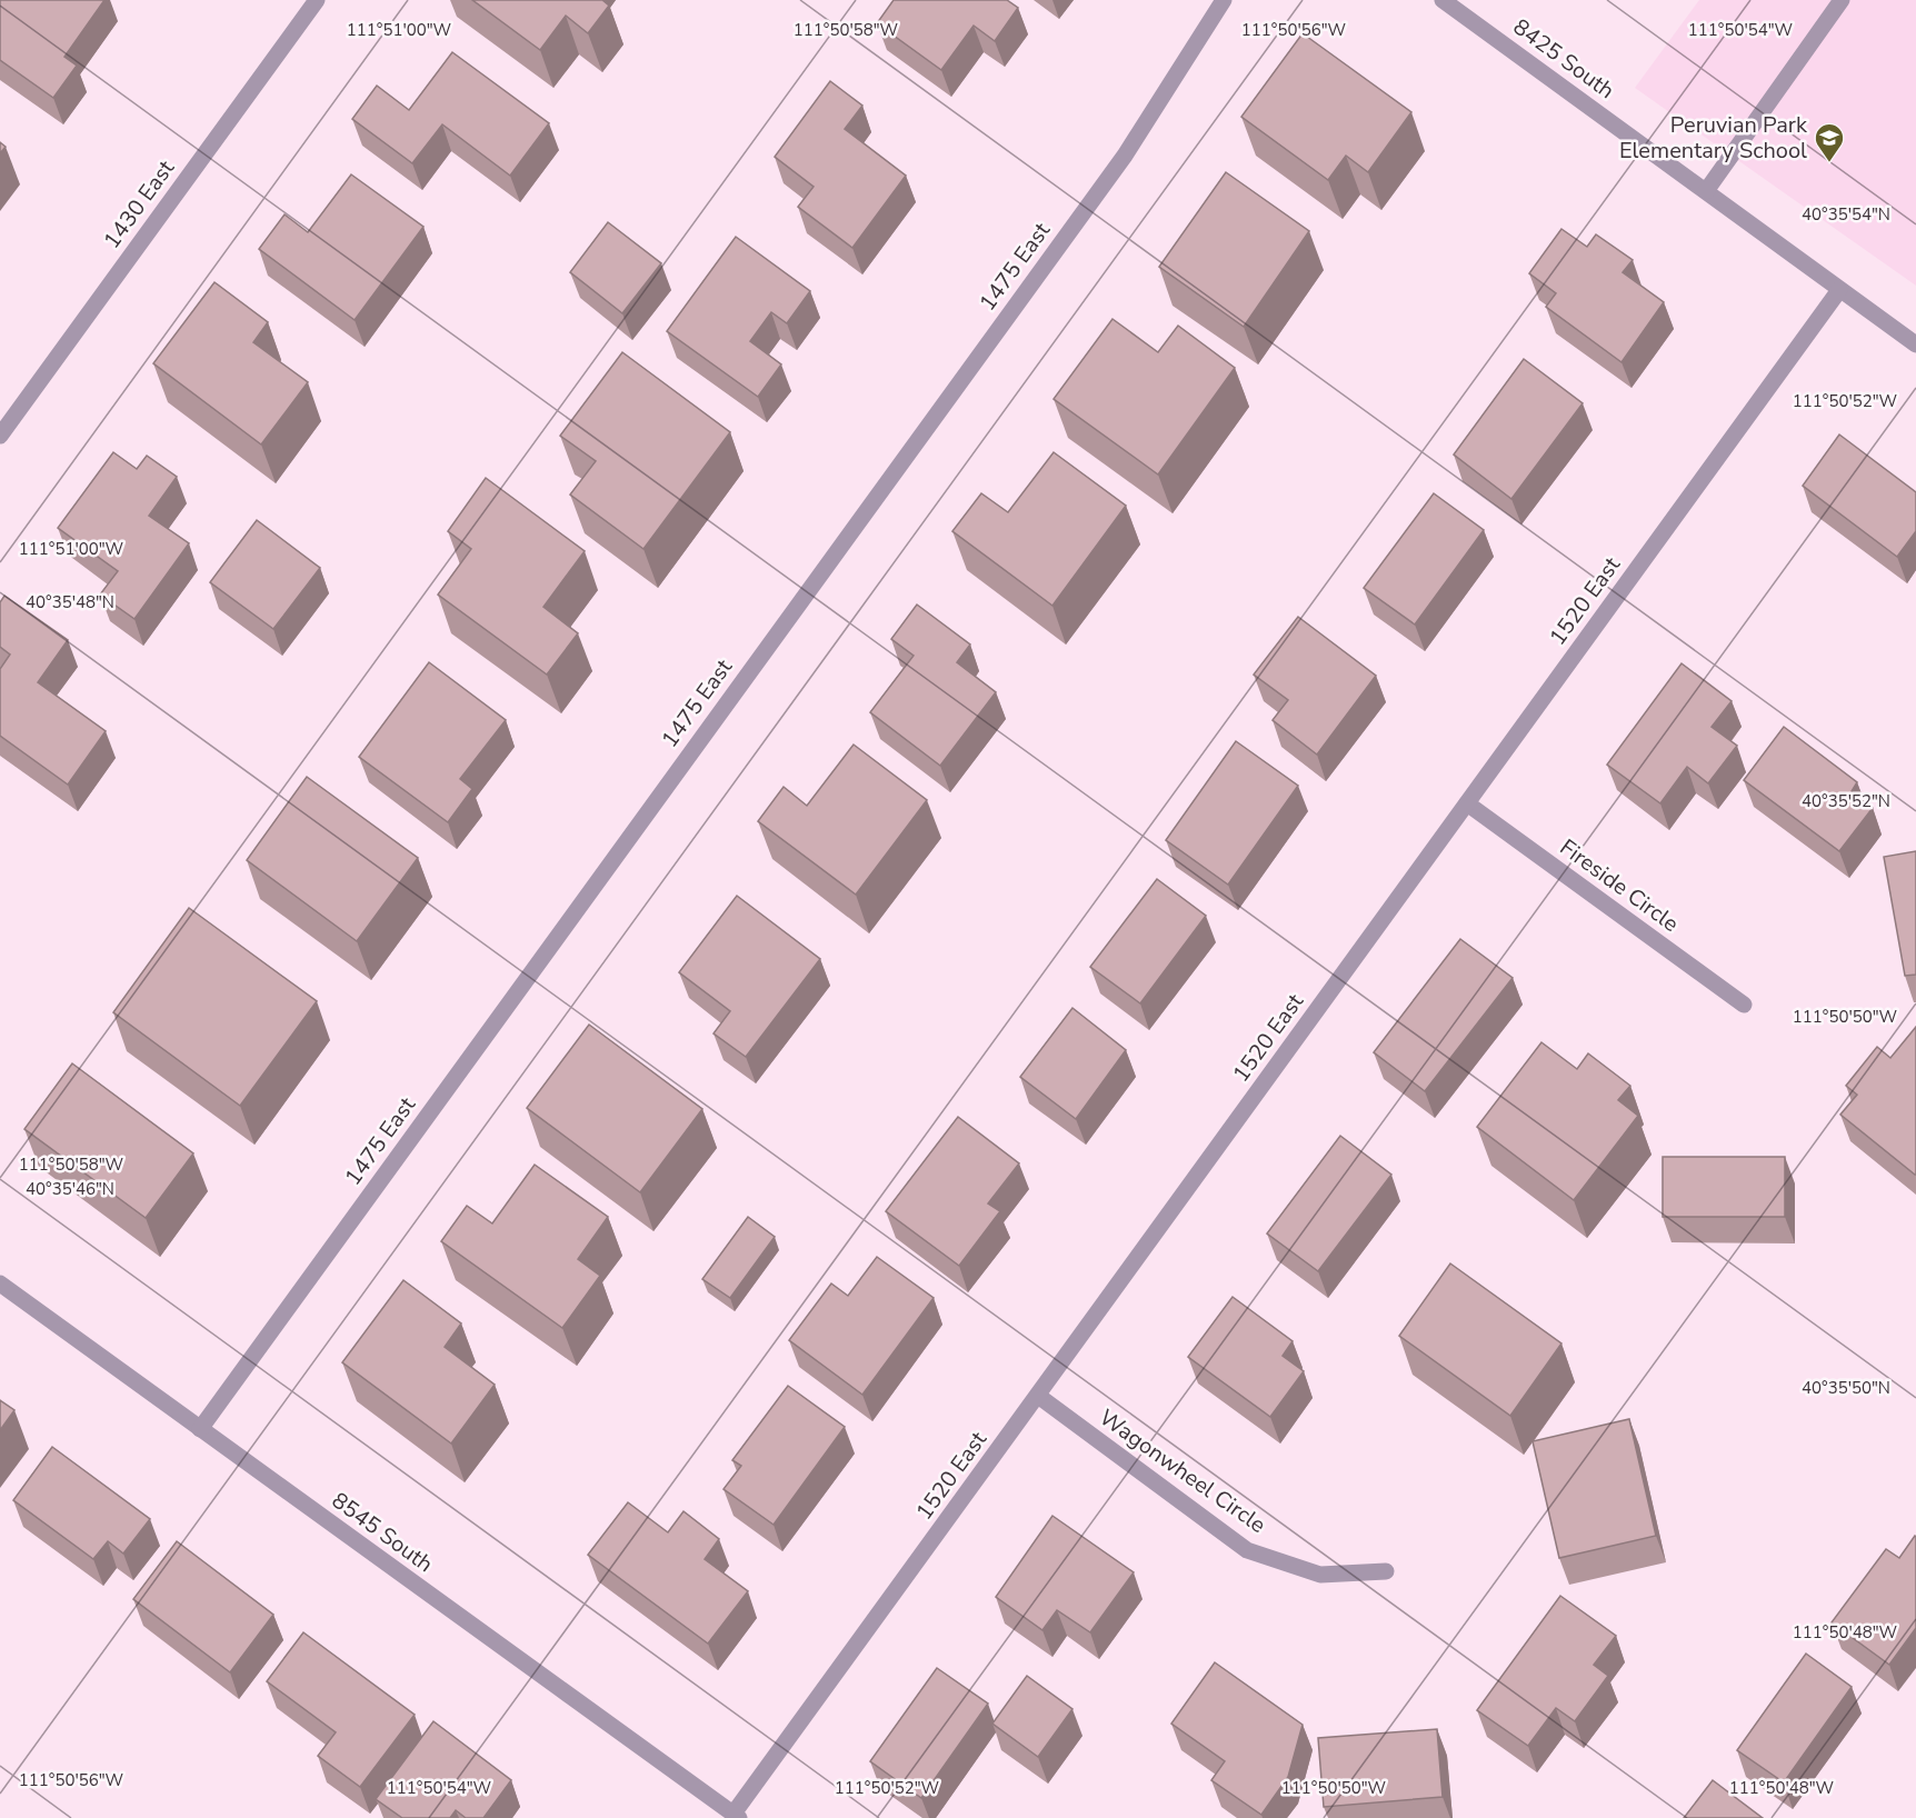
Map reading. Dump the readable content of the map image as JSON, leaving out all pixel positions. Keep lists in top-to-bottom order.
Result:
{
  "streets": {
    "street": [
      "8425 South",
      "1430 East",
      "1475 East",
      "1520 East",
      "Fireside Circle",
      "Wagonwheel Circle",
      "8545 South"
    ]
  },
  "crossings": [
    ["8425 South", "1520 East"],
    ["1475 East", "8545 South"],
    ["1520 East", "Fireside Circle"],
    ["1520 East", "Wagonwheel Circle"],
    ["1520 East", "8545 South"]
  ],
  "places": {
    "school or university": ["Peruvian Park Elementary School"]
  },
  "coordinates": [
    "111°51'00\"W",
    "111°50'58\"W",
    "111°50'56\"W",
    "111°50'54\"W",
    "40°35'54\"N",
    "111°50'52\"W",
    "40°35'48\"N",
    "40°35'52\"N",
    "111°50'50\"W",
    "40°35'46\"N",
    "40°35'50\"N",
    "111°50'48\"W"
  ]
}
